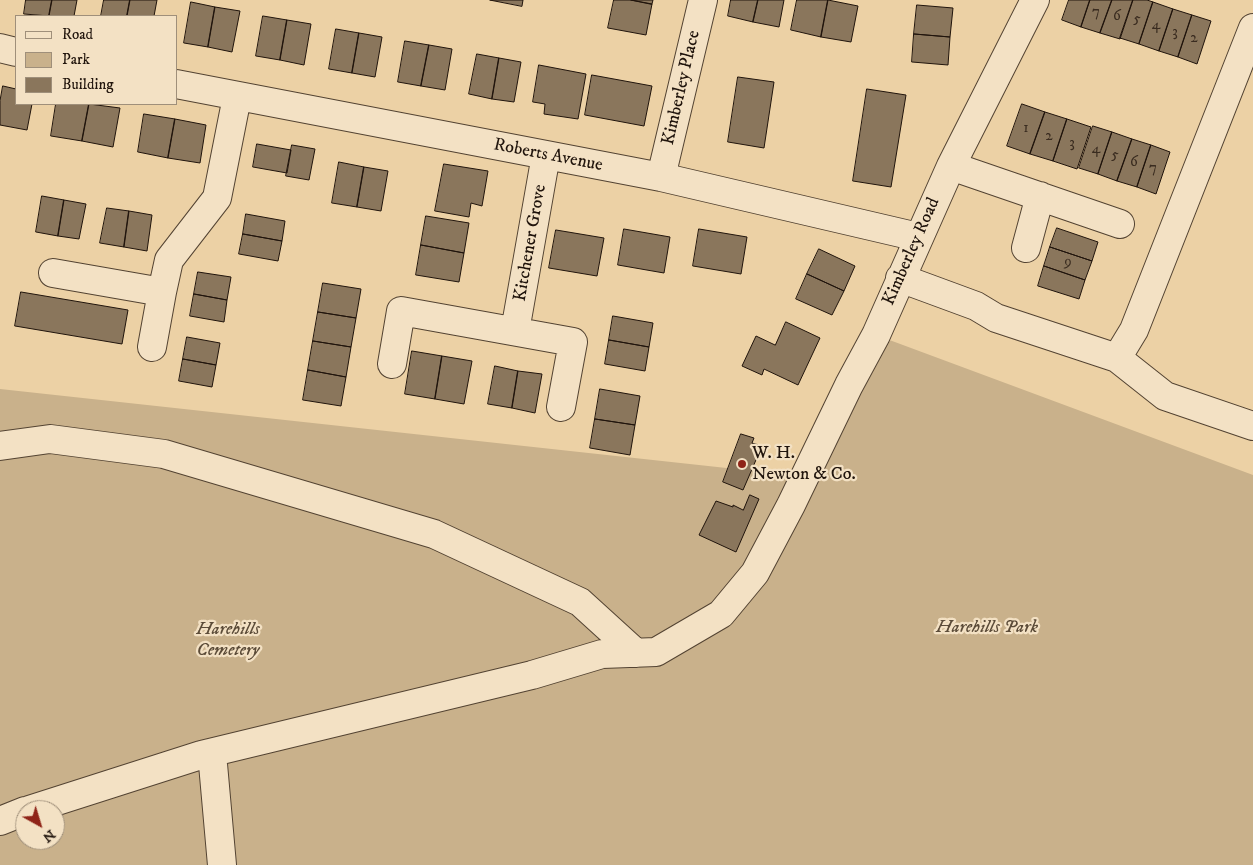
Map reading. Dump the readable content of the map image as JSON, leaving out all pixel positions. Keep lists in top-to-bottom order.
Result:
{
  "streets": {
    "street": [
      "Kimberley Place",
      "Roberts Avenue",
      "Kitchener Grove",
      "Kimberley Road"
    ]
  },
  "crossings": [
    ["Kimberley Place", "Roberts Avenue"],
    ["Roberts Avenue", "Kitchener Grove"],
    ["Roberts Avenue", "Kimberley Road"]
  ],
  "parks": ["Harehills Park", "Harehills Cemetery"],
  "places": ["W. H. Newton & Co."],
  "house_numbers": [
    "7",
    "6",
    "5",
    "4",
    "3",
    "2",
    "1",
    "2",
    "3",
    "4",
    "5",
    "6",
    "7",
    "9"
  ],
  "legend": ["Road", "Park", "Building"],
  "north": "bottom right"
}
